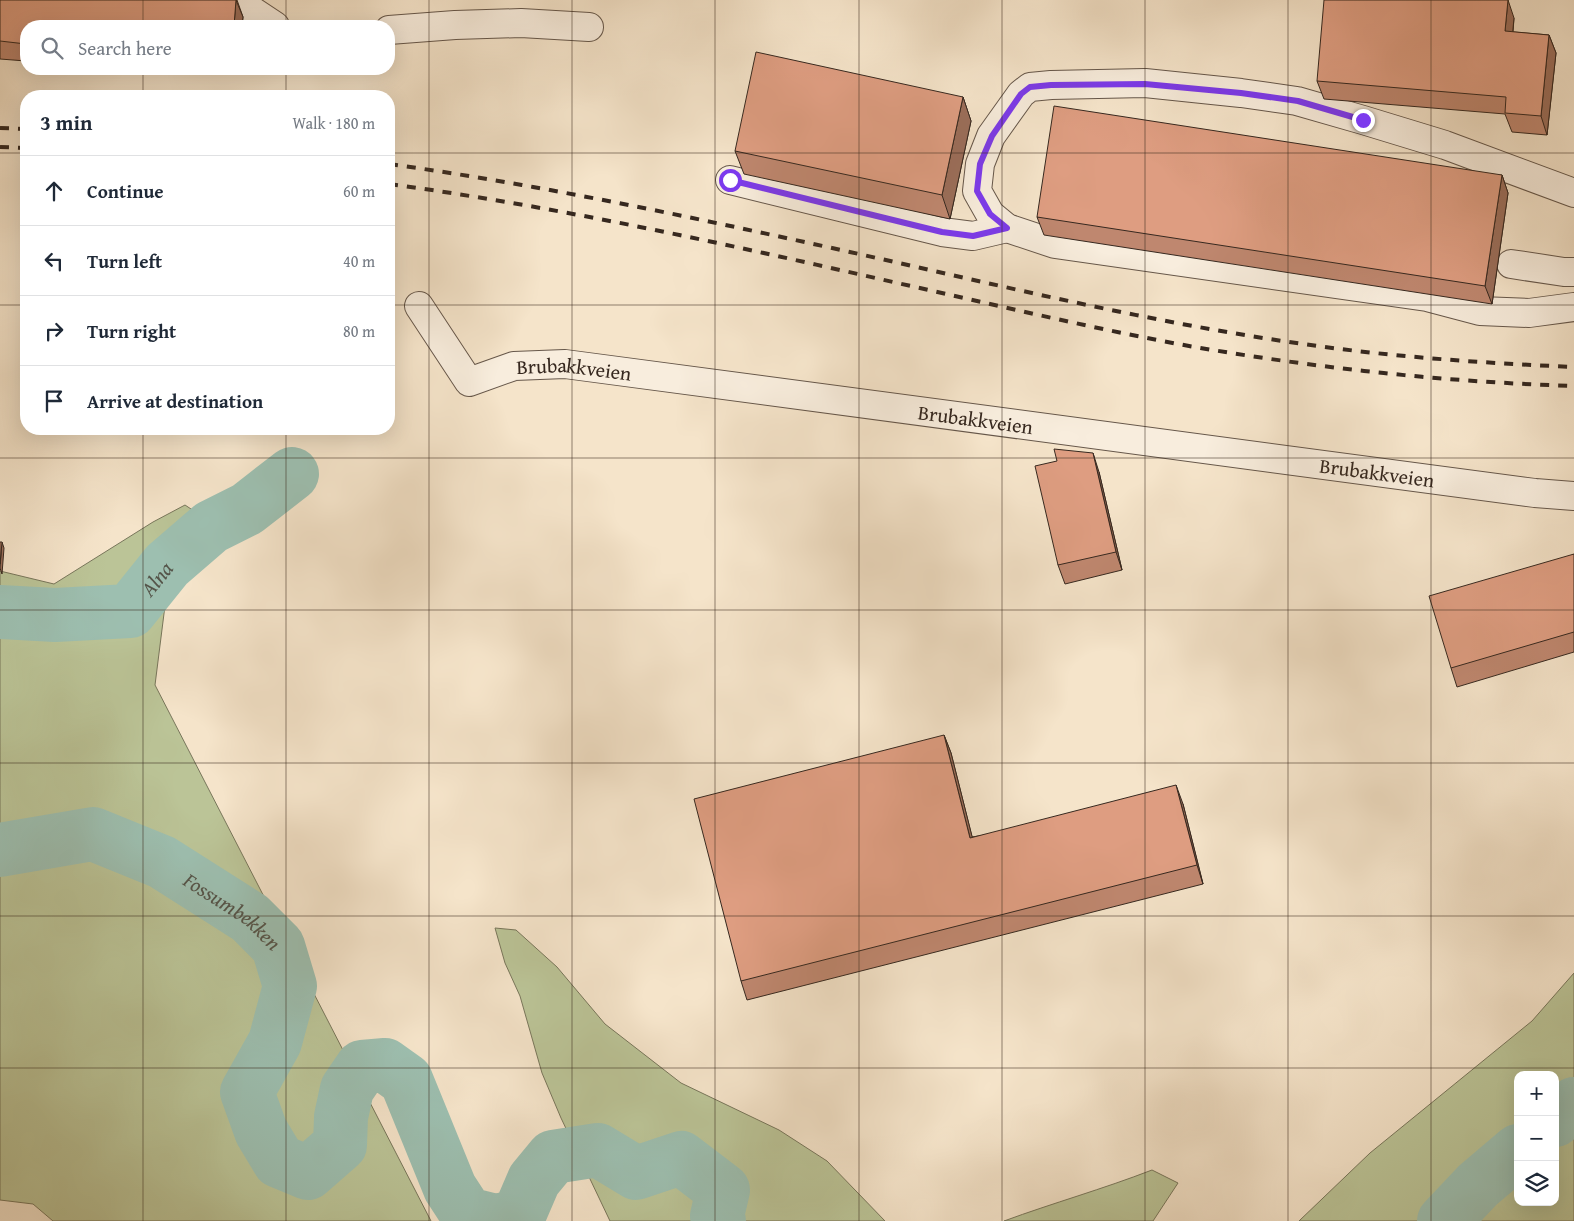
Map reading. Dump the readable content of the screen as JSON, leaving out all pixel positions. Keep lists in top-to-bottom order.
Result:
{
  "streets": {
    "street": ["Brubakkveien"]
  },
  "water": ["Alna", "Fossumbekken"],
  "page": {
    "search": "Search here",
    "heading": ["3 min", "Walk · 180 m"],
    "list": [
      ["Continue", "60 m"],
      ["Turn left", "40 m"],
      ["Turn right", "80 m"],
      "Arrive at destination"
    ],
    "map_buttons": ["+", "−"]
  }
}
